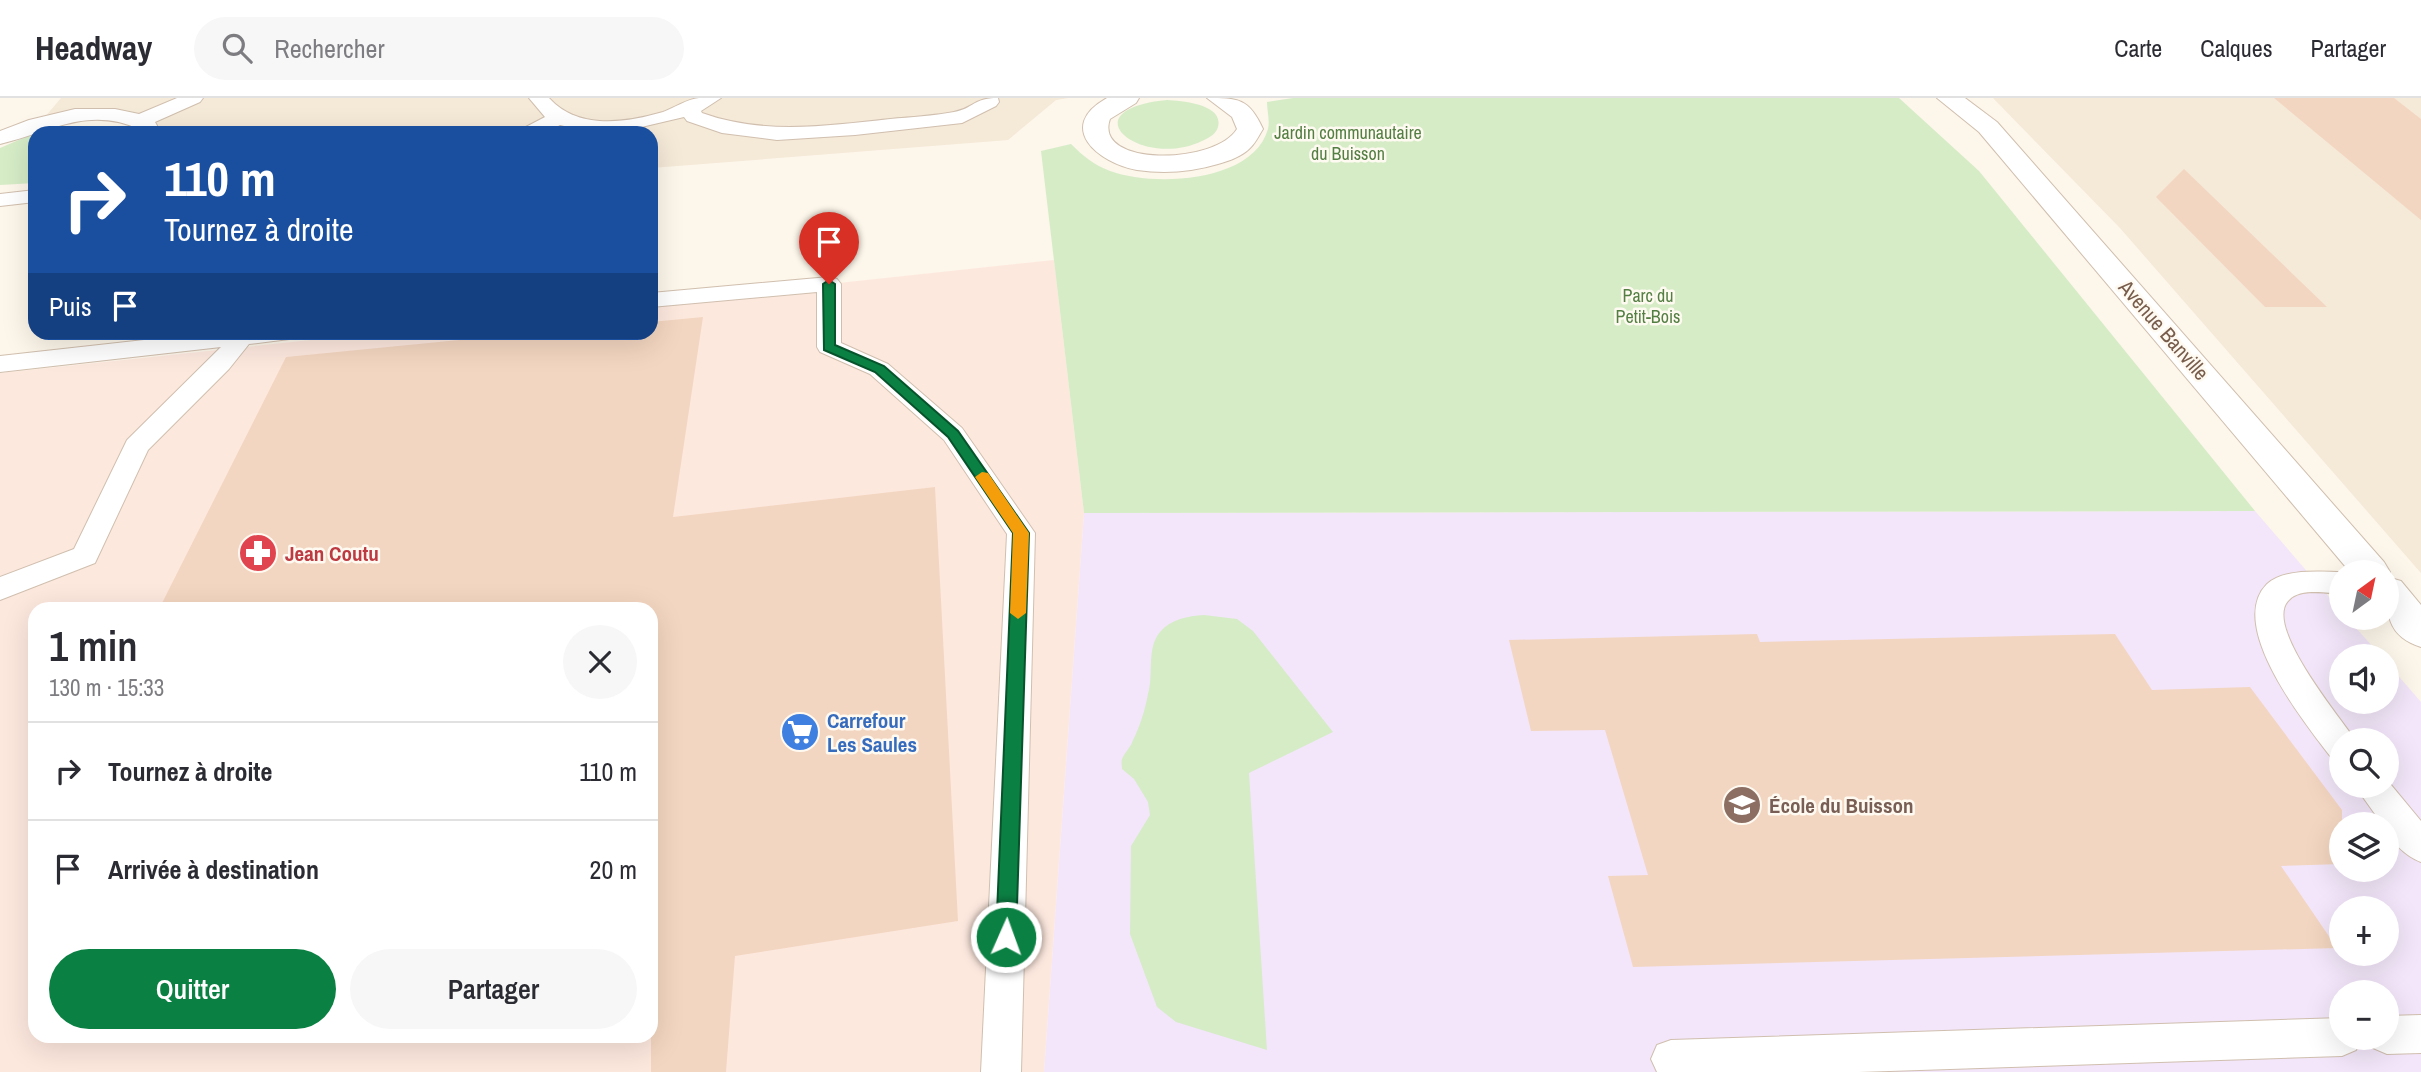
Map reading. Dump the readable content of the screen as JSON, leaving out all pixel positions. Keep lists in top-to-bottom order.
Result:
{
  "streets": {
    "street": ["Avenue Banville"]
  },
  "parks": ["Jardin communautaire du Buisson", "Parc du Petit-Bois"],
  "places": {
    "pharmacy": ["Jean Coutu"],
    "supermarket": ["Carrefour Les Saules"],
    "school or university": ["École du Buisson"]
  },
  "north": "top right",
  "page": {
    "header": "Headway",
    "search": "Rechercher",
    "nav": ["Carte", "Calques", "Partager"],
    "turn": ["110 m", "Tournez à droite"],
    "then": "Puis",
    "map_buttons": ["+", "−"],
    "heading": ["1 min", "130 m · 15:33"],
    "list": [
      {
        "name": "Tournez à droite",
        "value": "110 m"
      },
      {
        "name": "Arrivée à destination",
        "value": "20 m"
      }
    ],
    "buttons": ["Quitter", "Partager"]
  }
}
